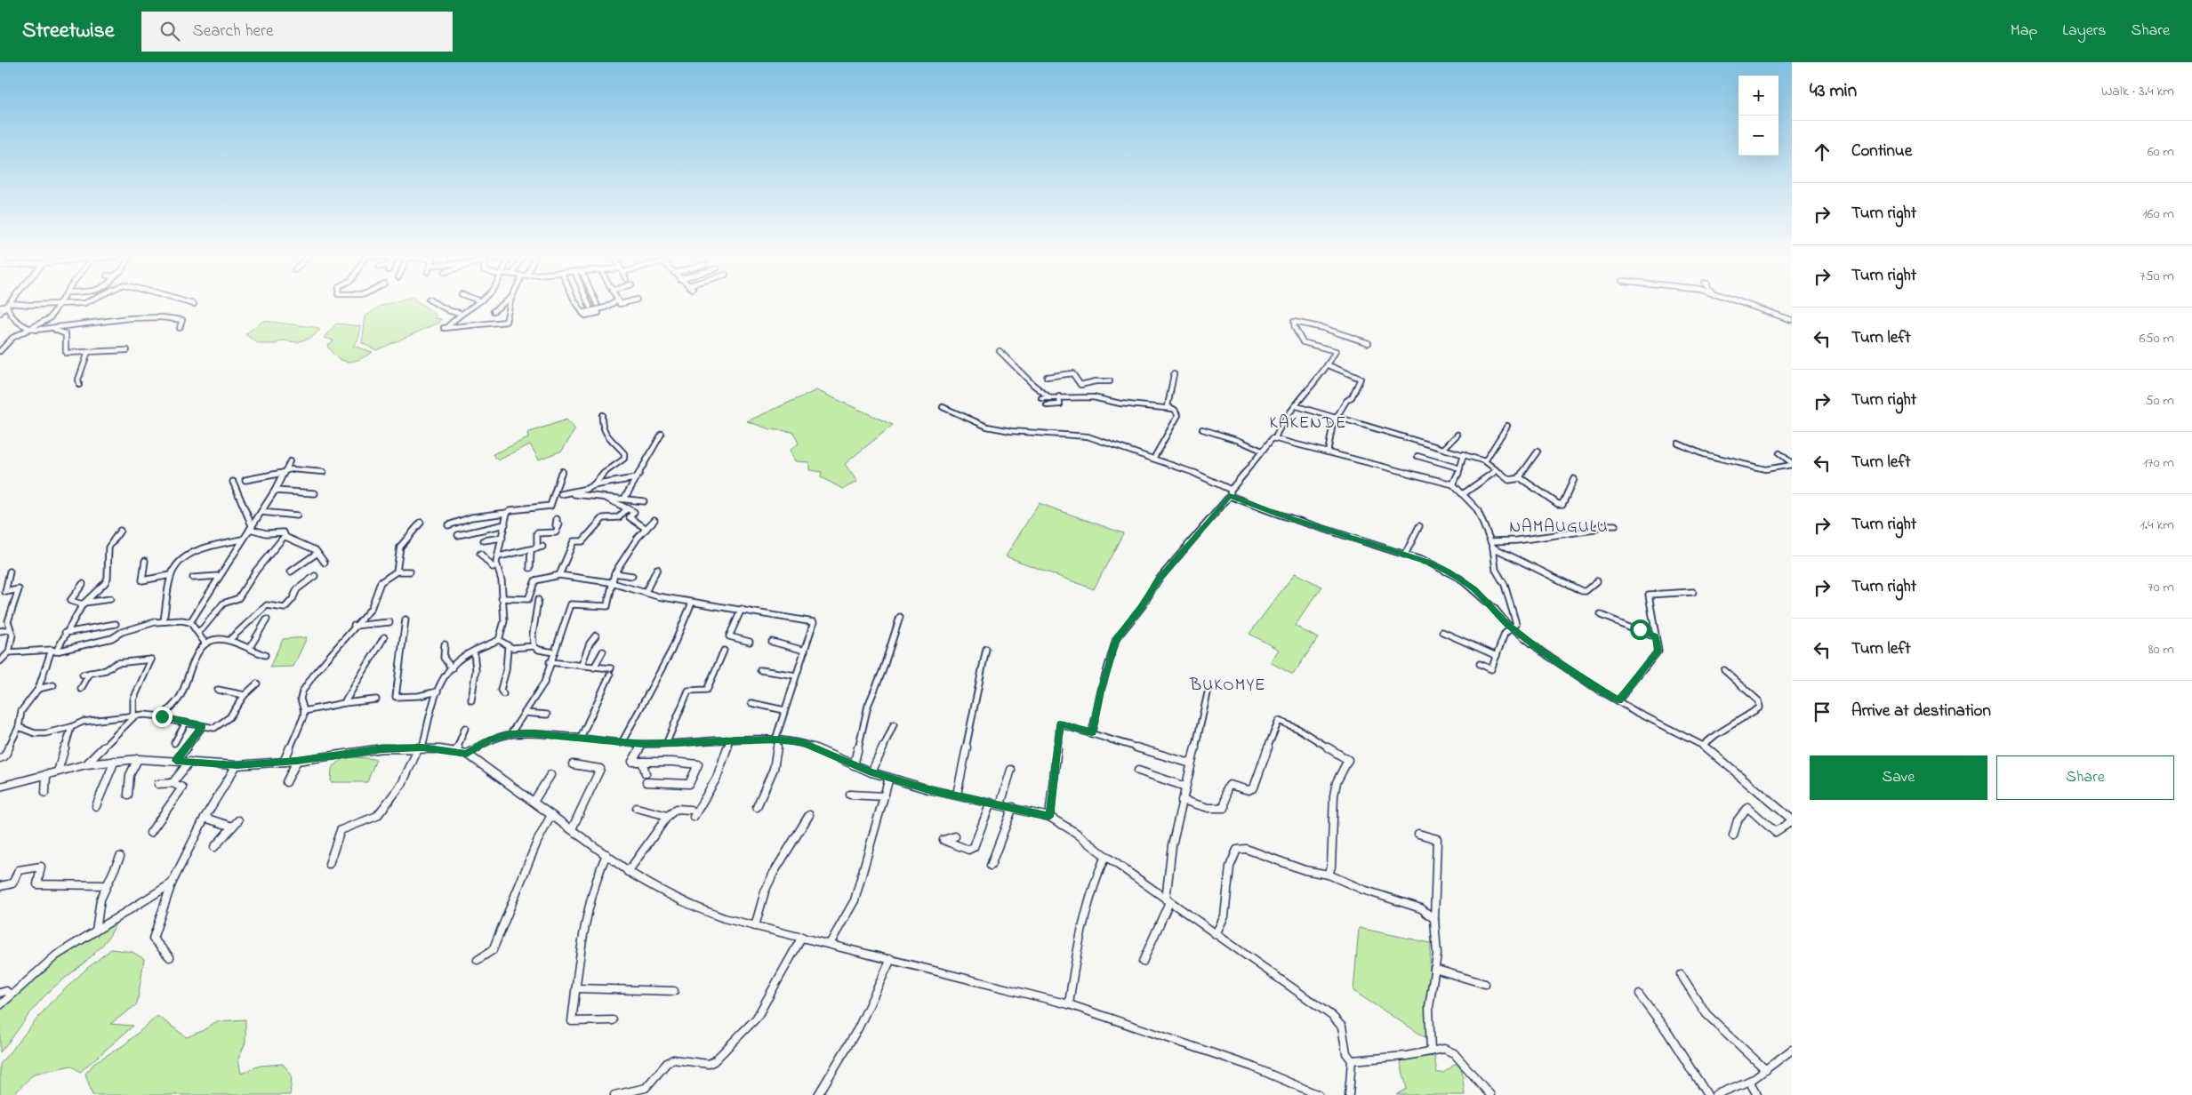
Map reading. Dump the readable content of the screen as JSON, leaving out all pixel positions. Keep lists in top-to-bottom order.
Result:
{
  "districts": ["KAKENDE", "NAMAUGULU", "BUKOMYE"],
  "page": {
    "header": "Streetwise",
    "search": "Search here",
    "nav": ["Map", "Layers", "Share"],
    "heading": ["43 min", "Walk · 3.4 km"],
    "map_buttons": ["+", "−"],
    "list": [
      ["Continue", "60 m"],
      ["Turn right", "160 m"],
      ["Turn right", "750 m"],
      ["Turn left", "650 m"],
      ["Turn right", "50 m"],
      ["Turn left", "170 m"],
      ["Turn right", "1.4 km"],
      ["Turn right", "70 m"],
      ["Turn left", "80 m"],
      "Arrive at destination"
    ],
    "buttons": ["Save", "Share"]
  }
}
